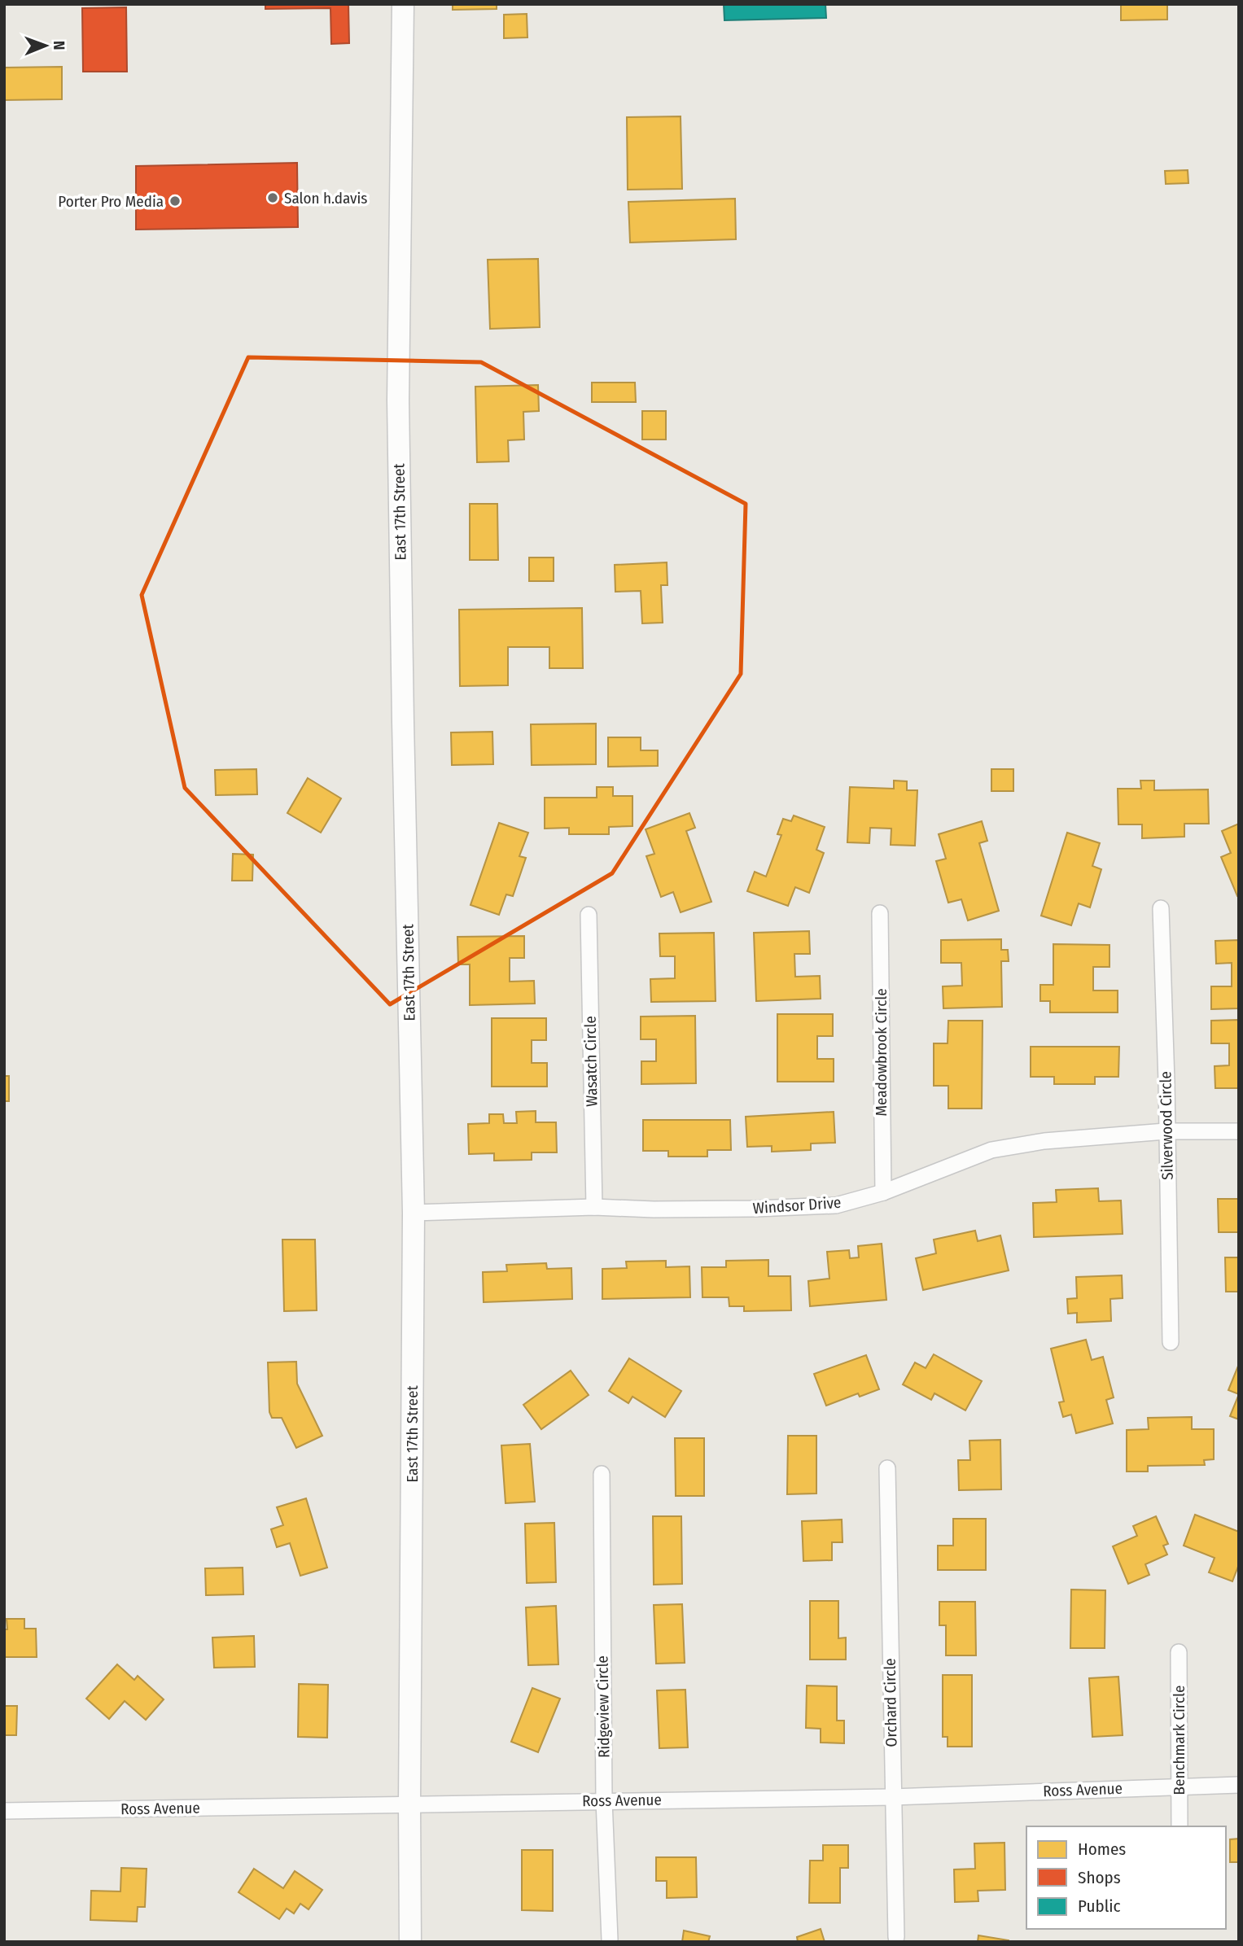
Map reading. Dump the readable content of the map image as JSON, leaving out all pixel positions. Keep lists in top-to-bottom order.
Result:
{
  "streets": {
    "main road": ["East 17th Street"],
    "street": [
      "Meadowbrook Circle",
      "Wasatch Circle",
      "Silverwood Circle",
      "Windsor Drive",
      "Orchard Circle",
      "Ridgeview Circle",
      "Benchmark Circle",
      "Ross Avenue"
    ]
  },
  "crossings": [
    ["East 17th Street", "Windsor Drive"],
    ["East 17th Street", "Ross Avenue"],
    ["Meadowbrook Circle", "Windsor Drive"],
    ["Wasatch Circle", "Windsor Drive"],
    ["Silverwood Circle", "Windsor Drive"],
    ["Orchard Circle", "Ross Avenue"],
    ["Ridgeview Circle", "Ross Avenue"],
    ["Benchmark Circle", "Ross Avenue"]
  ],
  "places": ["Salon h.davis", "Porter Pro Media"],
  "legend": ["Homes", "Shops", "Public"],
  "north": "right"
}
